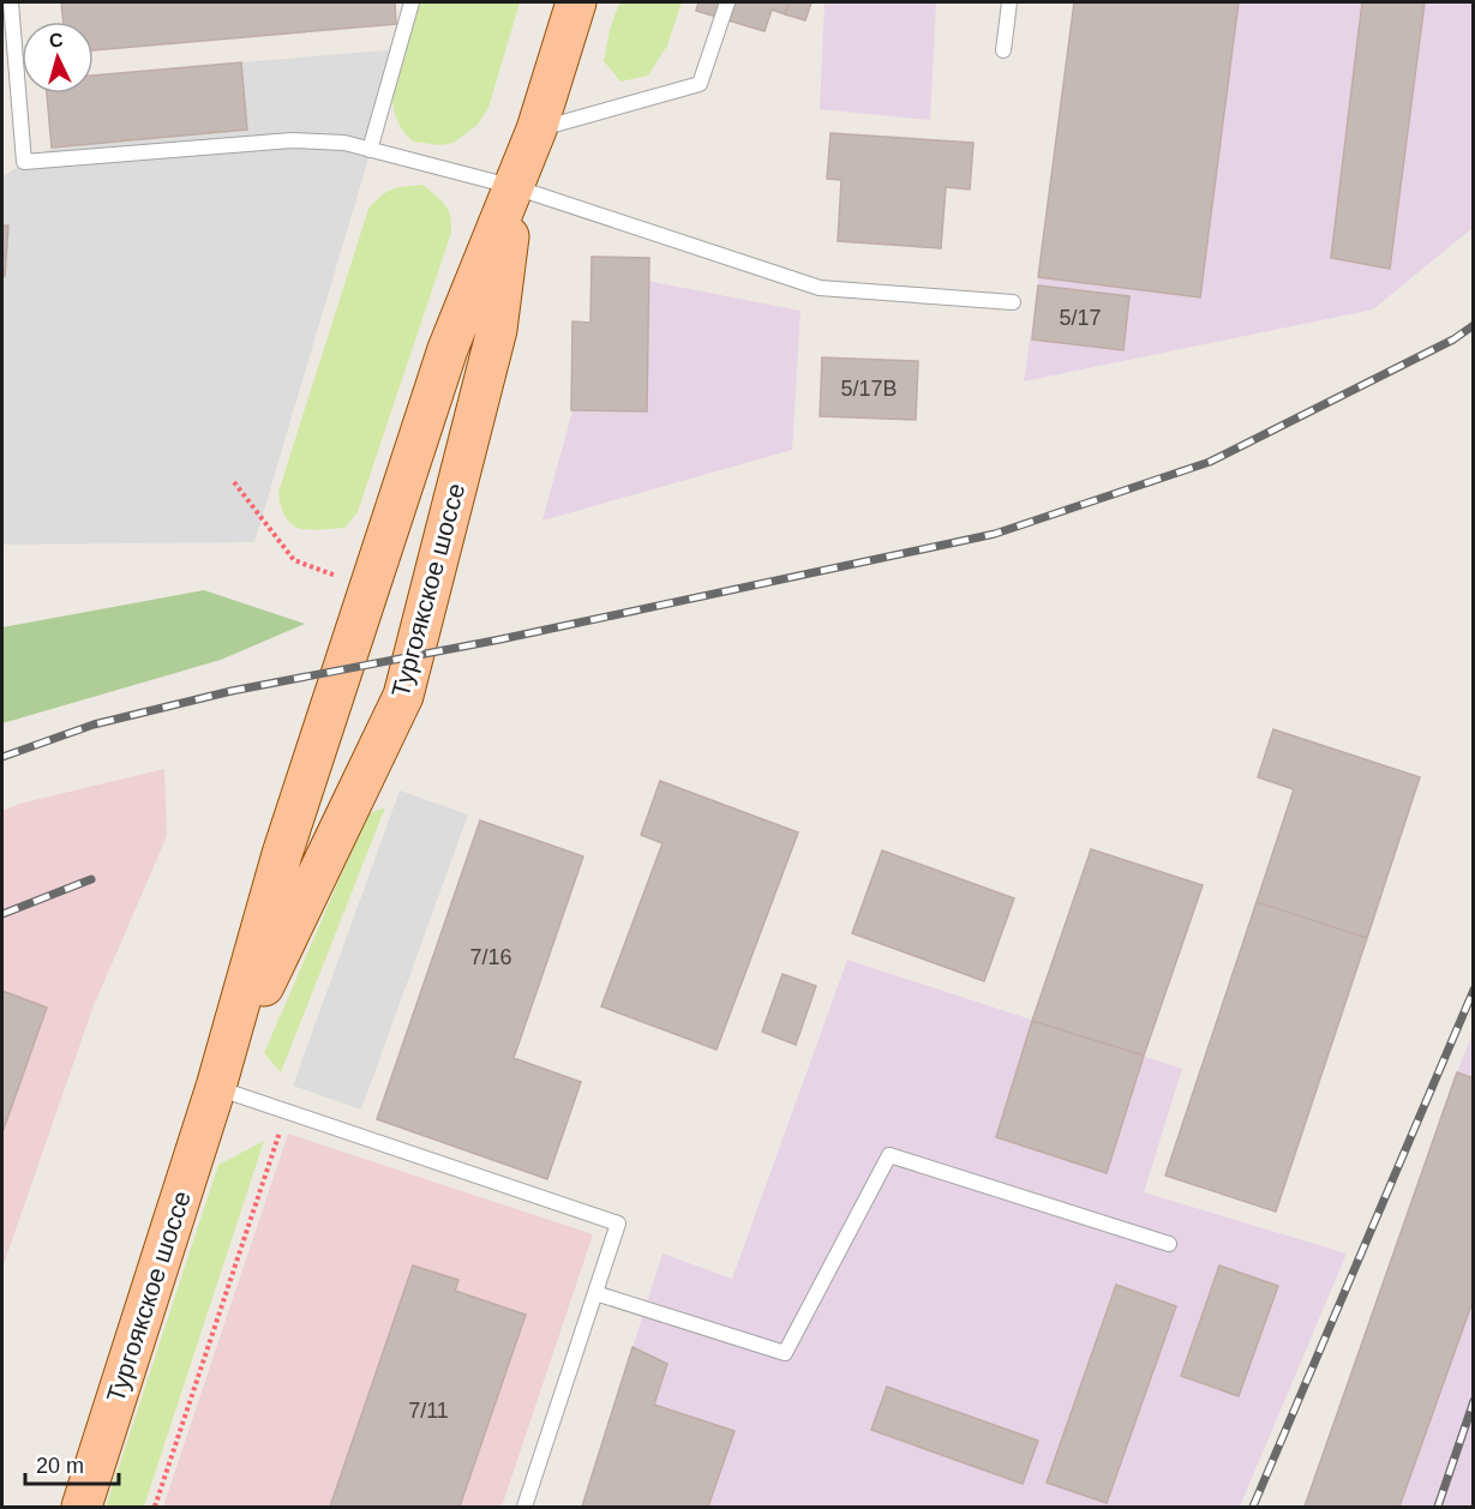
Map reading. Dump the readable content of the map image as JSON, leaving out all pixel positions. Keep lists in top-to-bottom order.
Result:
{
  "streets": {
    "main road": ["Тургоякское шоссе"]
  },
  "house_numbers": [
    "5/17",
    "5/17В",
    "7/16",
    "7/11"
  ],
  "scale_bar": "20 m",
  "north": "top"
}
